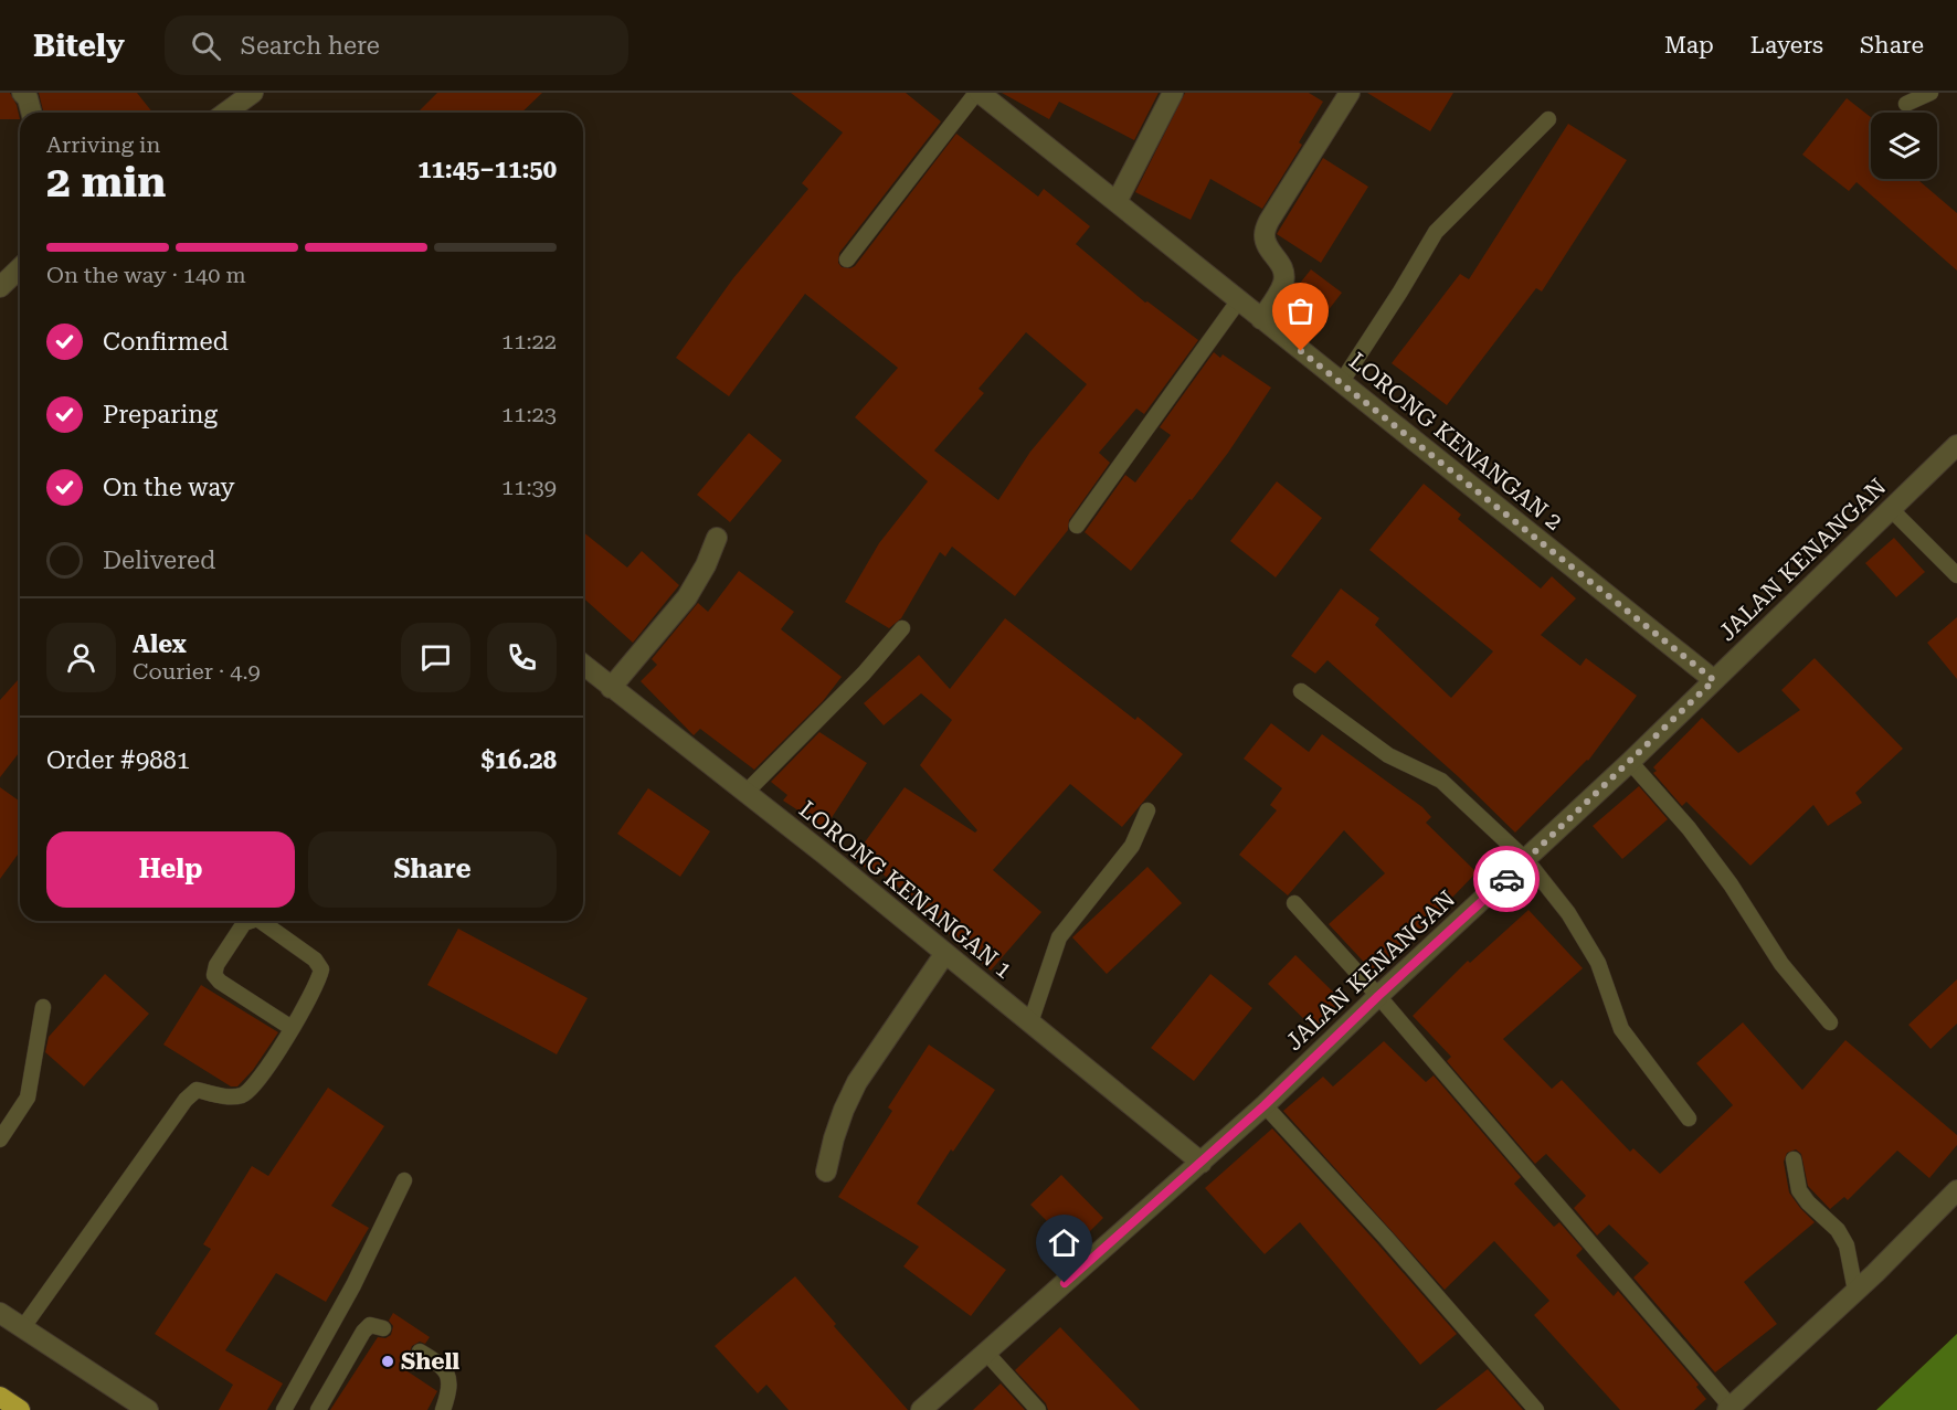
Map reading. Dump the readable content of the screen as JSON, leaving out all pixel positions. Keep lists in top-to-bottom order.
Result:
{
  "streets": {
    "street": ["LORONG KENANGAN 2", "JALAN KENANGAN", "LORONG KENANGAN 1"]
  },
  "crossings": [
    ["LORONG KENANGAN 2", "JALAN KENANGAN"],
    ["JALAN KENANGAN", "LORONG KENANGAN 1"]
  ],
  "places": ["Shell"],
  "page": {
    "header": "Bitely",
    "search": "Search here",
    "nav": ["Map", "Layers", "Share"],
    "heading": ["2 min", "Arriving in", "11:45–11:50"],
    "panel": [
      "Alex",
      "Courier · 4.9",
      "Order #9881",
      "$16.28"
    ],
    "bar": "On the way · 140 m",
    "list": [
      ["Confirmed", "11:22"],
      ["Preparing", "11:23"],
      ["On the way", "11:39"],
      "Delivered"
    ],
    "buttons": ["Help", "Share"]
  }
}
